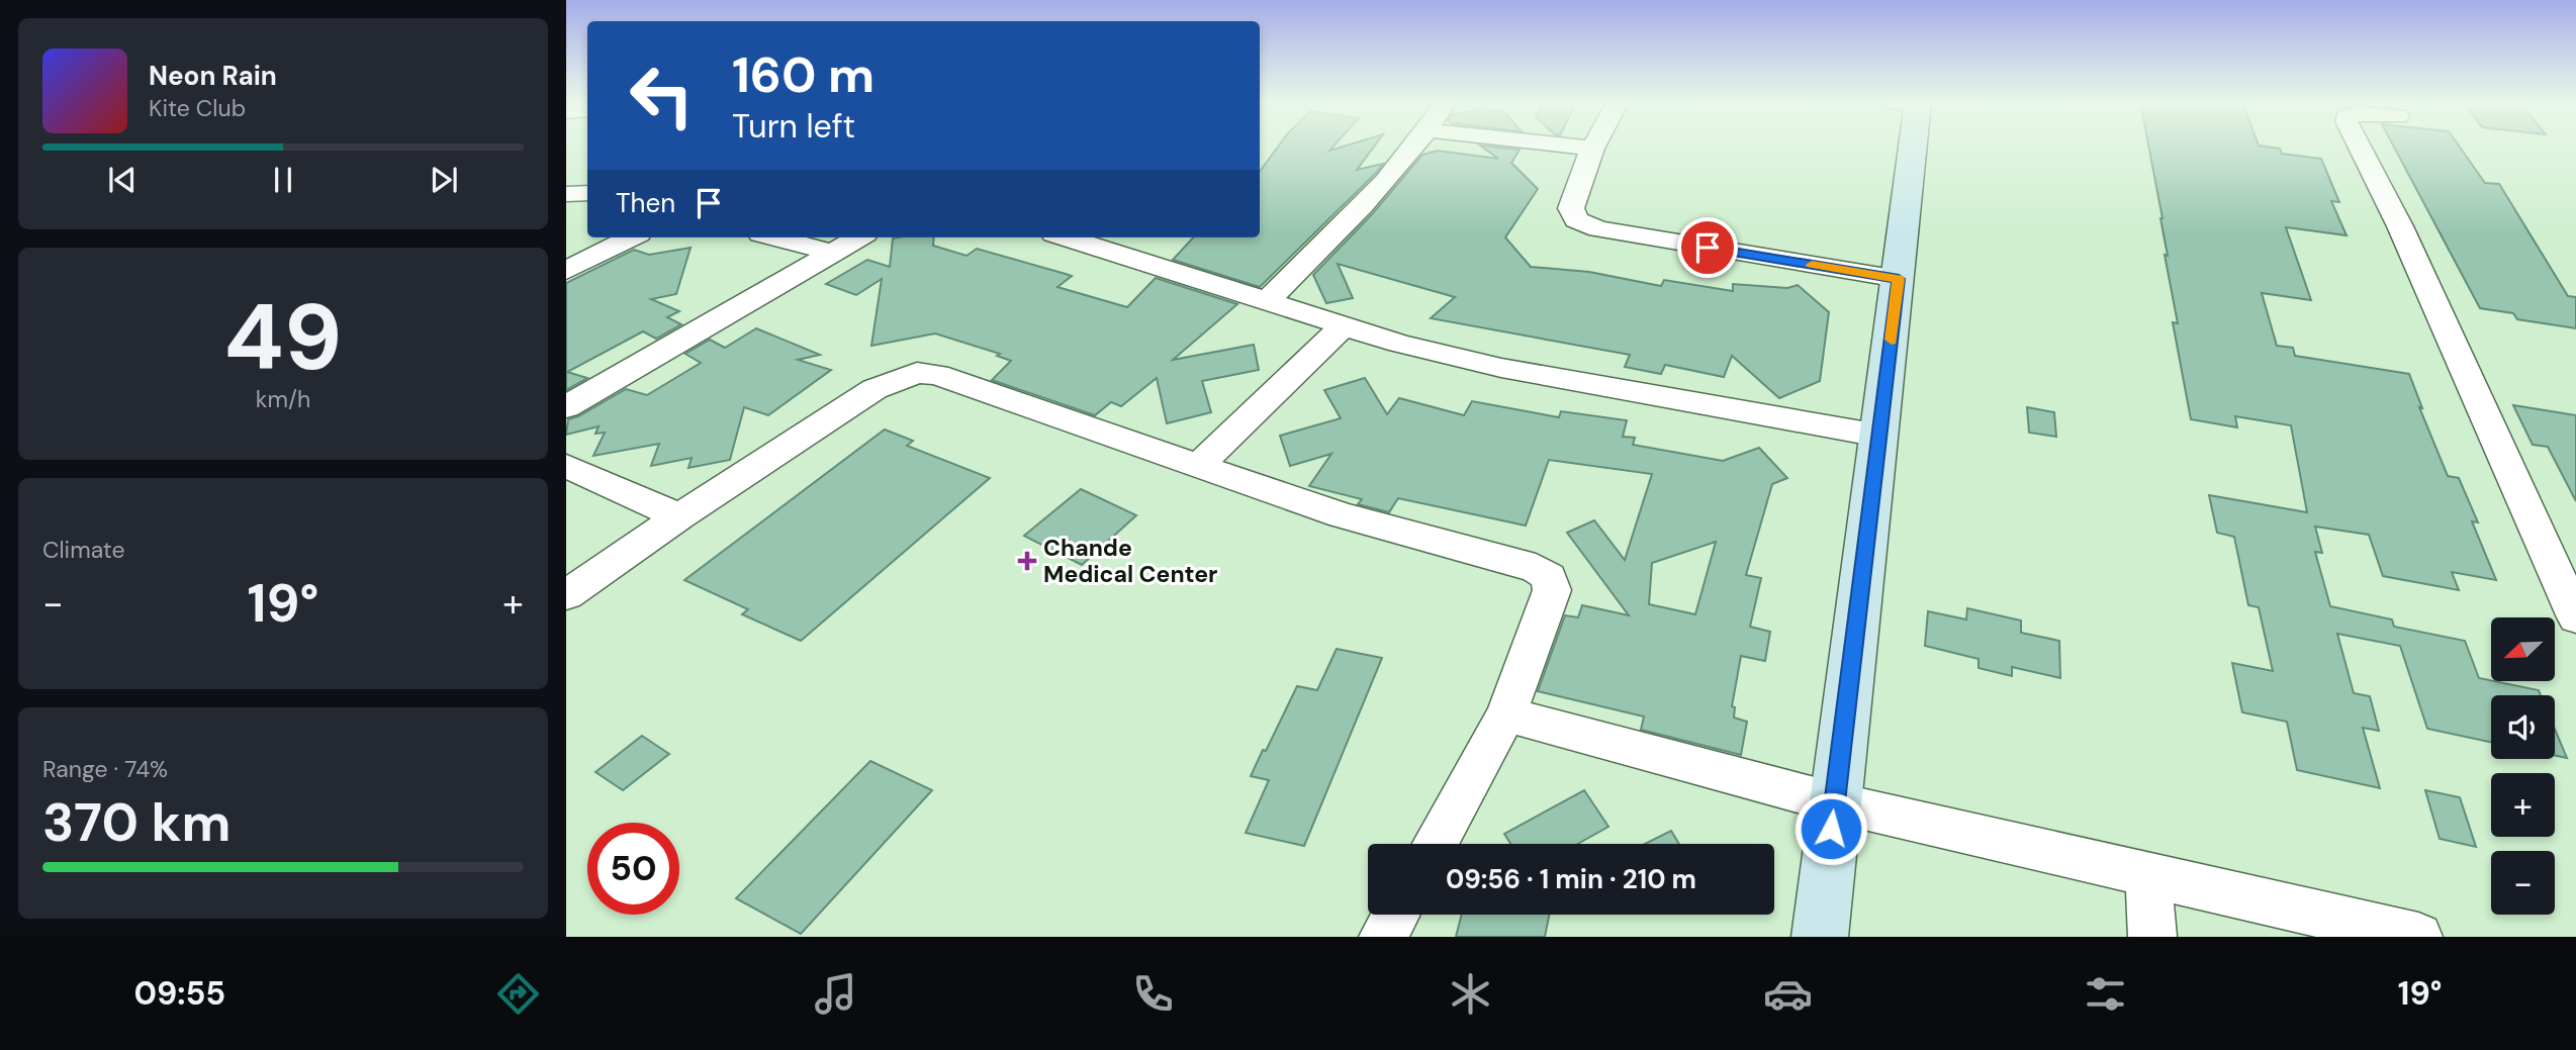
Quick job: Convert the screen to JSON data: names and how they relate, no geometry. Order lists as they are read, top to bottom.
{
  "places": {
    "health": ["Chande Medical Center"]
  },
  "north": "bottom left",
  "page": {
    "turn": ["160 m", "Turn left"],
    "song": ["Neon Rain", "Kite Club"],
    "then": "Then",
    "tile": [
      ["49", "km/h"],
      "Climate",
      ["Range · 74%", "370 km"]
    ],
    "heat": ["−", "19°", "+"],
    "map_buttons": ["+", "−"],
    "limit": "50",
    "trip": "09:56 · 1 min · 210 m",
    "tabs": ["09:55", "19°"]
  }
}
